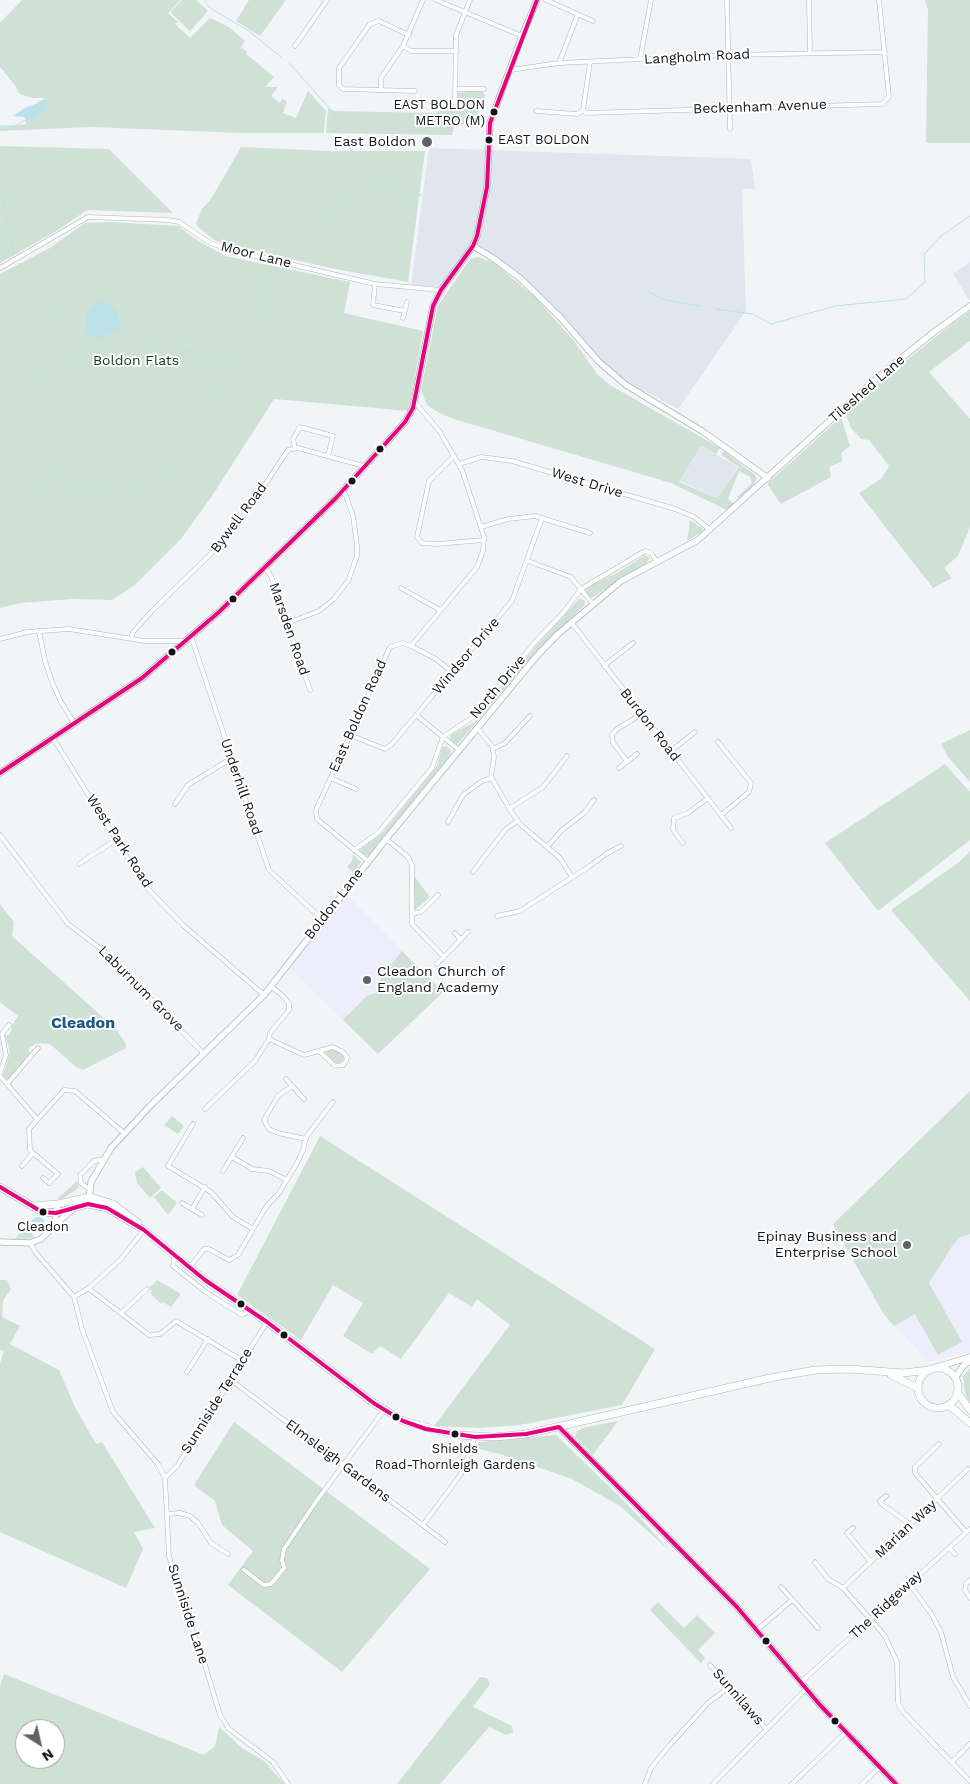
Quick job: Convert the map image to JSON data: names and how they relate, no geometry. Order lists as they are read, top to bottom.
{
  "streets": {
    "street": [
      "Langholm Road",
      "Beckenham Avenue",
      "Moor Lane",
      "Tileshed Lane",
      "West Drive",
      "Bywell Road",
      "Marsden Road",
      "Windsor Drive",
      "North Drive",
      "East Boldon Road",
      "Burdon Road",
      "Underhill Road",
      "West Park Road",
      "Boldon Lane",
      "Laburnum Grove",
      "Sunniside Terrace",
      "Elmsleigh Gardens",
      "Marian Way",
      "The Ridgeway",
      "Sunniside Lane",
      "Sunnilaws"
    ]
  },
  "crossings": [
    ["Langholm Road", "Beckenham Avenue"],
    ["Tileshed Lane", "West Drive"],
    ["Tileshed Lane", "North Drive"],
    ["Tileshed Lane", "Boldon Lane"],
    ["Windsor Drive", "East Boldon Road"],
    ["North Drive", "Boldon Lane"],
    ["East Boldon Road", "Boldon Lane"],
    ["Burdon Road", "Boldon Lane"],
    ["Underhill Road", "Boldon Lane"],
    ["West Park Road", "Boldon Lane"],
    ["Boldon Lane", "Laburnum Grove"],
    ["Sunniside Terrace", "Elmsleigh Gardens"],
    ["Sunniside Terrace", "Sunniside Lane"]
  ],
  "districts": ["Cleadon"],
  "parks": ["Boldon Flats"],
  "places": [
    "EAST BOLDON METRO (M)",
    "EAST BOLDON",
    "East Boldon",
    "Cleadon Church of England Academy",
    "Cleadon",
    "Epinay Business and Enterprise School",
    "Shields Road-Thornleigh Gardens"
  ],
  "north": "bottom right"
}
